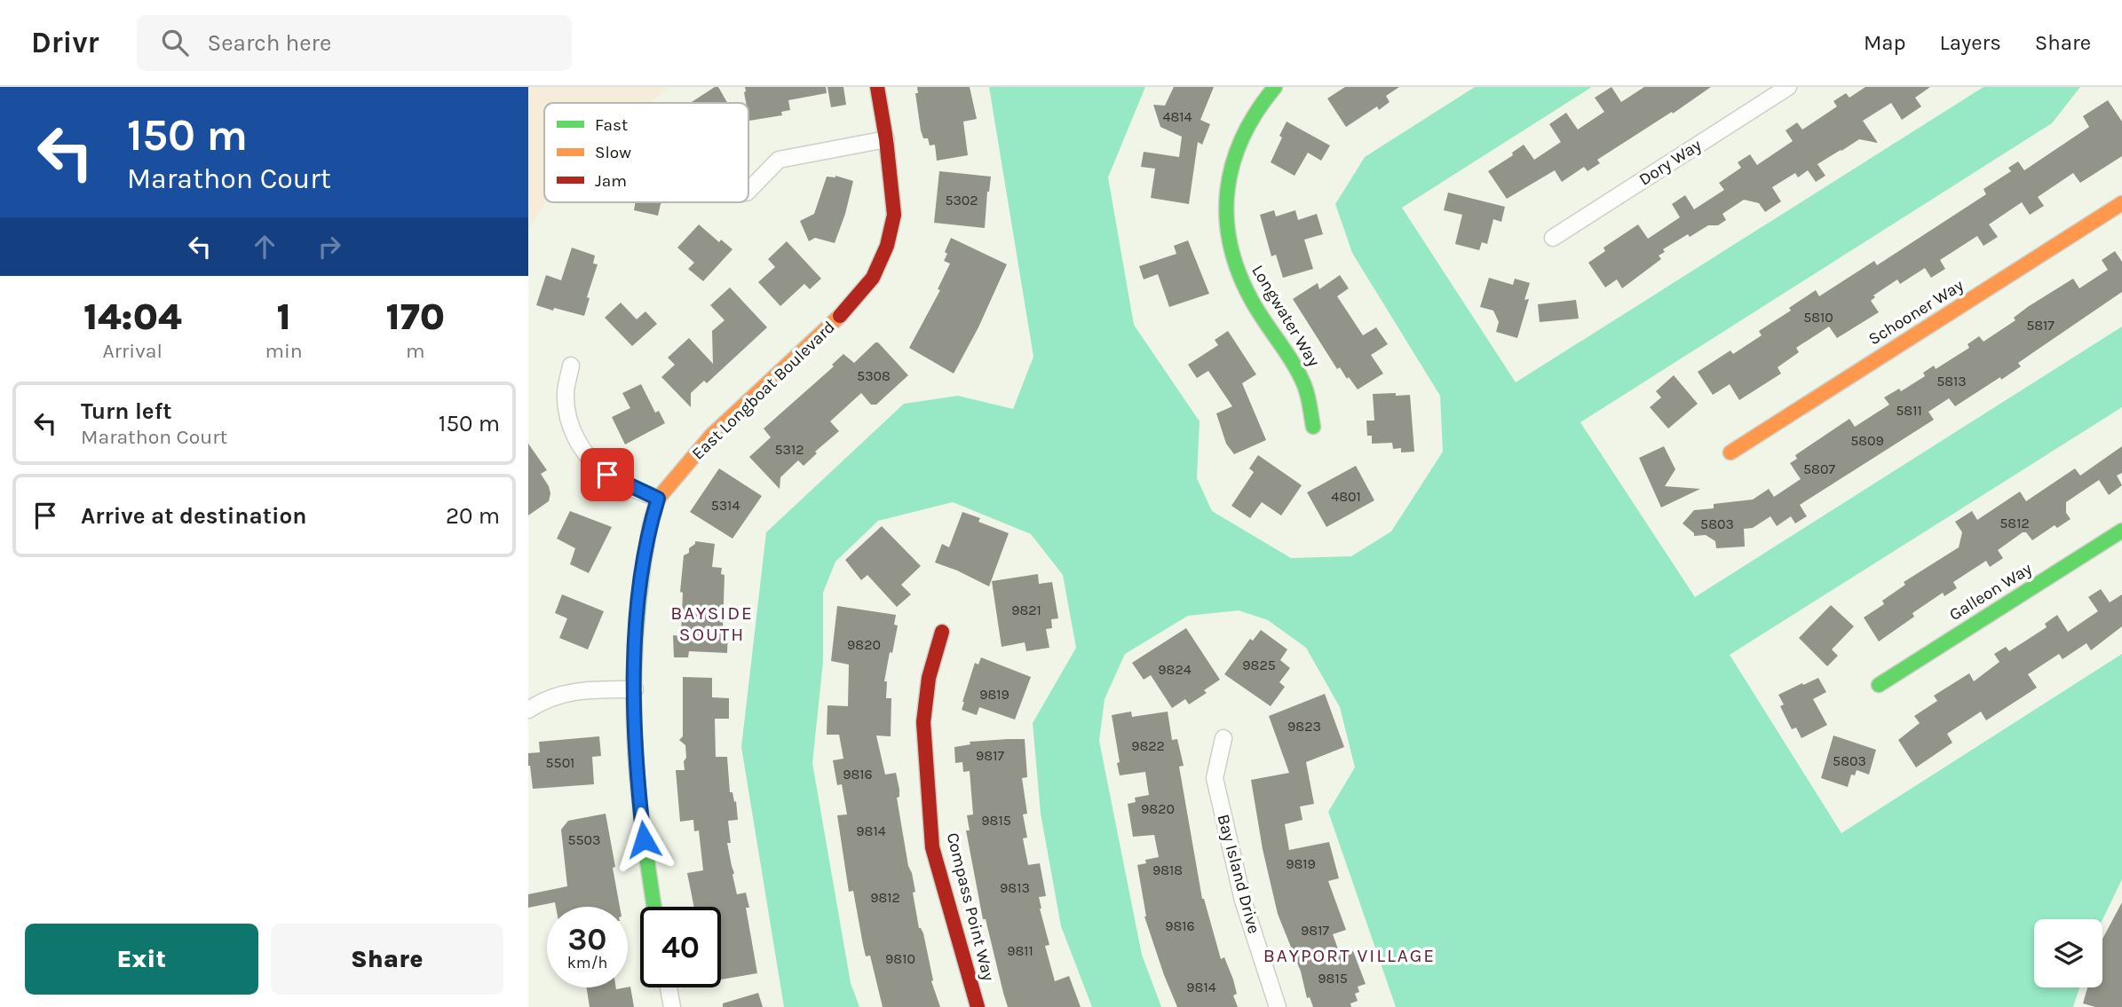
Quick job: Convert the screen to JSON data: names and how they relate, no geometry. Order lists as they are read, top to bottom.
{
  "streets": {
    "street": [
      "Dory Way",
      "Schooner Way",
      "Longwater Way",
      "East Longboat Boulevard",
      "Galleon Way",
      "Bay Island Drive",
      "Compass Point Way"
    ]
  },
  "districts": ["BAYSIDE SOUTH", "BAYPORT VILLAGE"],
  "house_numbers": [
    "4814",
    "5302",
    "5810",
    "5817",
    "5308",
    "5813",
    "5811",
    "5809",
    "5312",
    "5807",
    "4801",
    "5314",
    "5812",
    "5803",
    "9821",
    "9820",
    "9825",
    "9824",
    "9819",
    "9823",
    "9822",
    "9817",
    "5803",
    "5501",
    "9816",
    "9820",
    "9815",
    "9814",
    "5503",
    "9819",
    "9818",
    "9813",
    "9812",
    "9816",
    "9817",
    "9811",
    "9810",
    "9815",
    "9814"
  ],
  "legend": ["Fast", "Slow", "Jam"],
  "page": {
    "header": "Drivr",
    "search": "Search here",
    "nav": ["Map", "Layers", "Share"],
    "turn": ["150 m", "Marathon Court"],
    "eta": [
      "14:04",
      "Arrival",
      "1",
      "min",
      "170",
      "m"
    ],
    "list": [
      {
        "name": "Turn left",
        "note": "Marathon Court",
        "value": "150 m"
      },
      {
        "name": "Arrive at destination",
        "value": "20 m"
      }
    ],
    "speed": "30 km/h",
    "limit": "40",
    "buttons": ["Exit", "Share"]
  }
}
